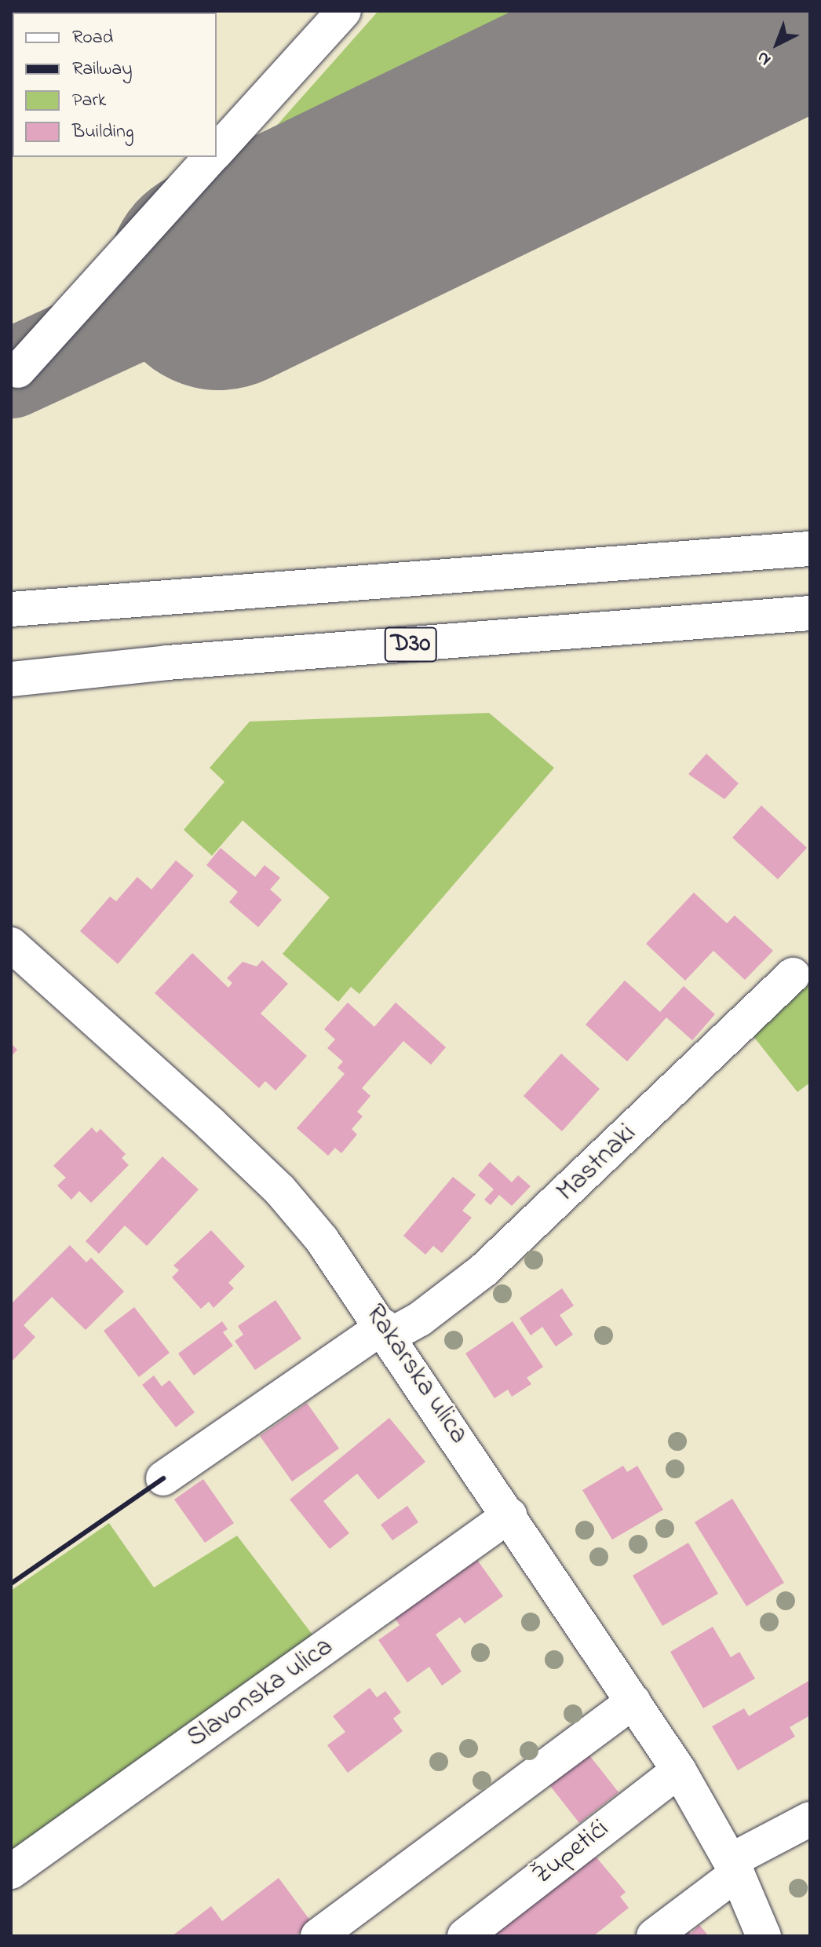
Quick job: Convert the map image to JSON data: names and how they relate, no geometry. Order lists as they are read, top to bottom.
{
  "streets": {
    "main road": [
      "D30",
      "Mastnaki",
      "Rakarska ulica",
      "Slavonska ulica",
      "Župetići"
    ]
  },
  "crossings": [
    ["Mastnaki", "Rakarska ulica"],
    ["Rakarska ulica", "Slavonska ulica"],
    ["Rakarska ulica", "Župetići"]
  ],
  "legend": [
    "Road",
    "Railway",
    "Park",
    "Building"
  ],
  "north": "bottom left"
}
